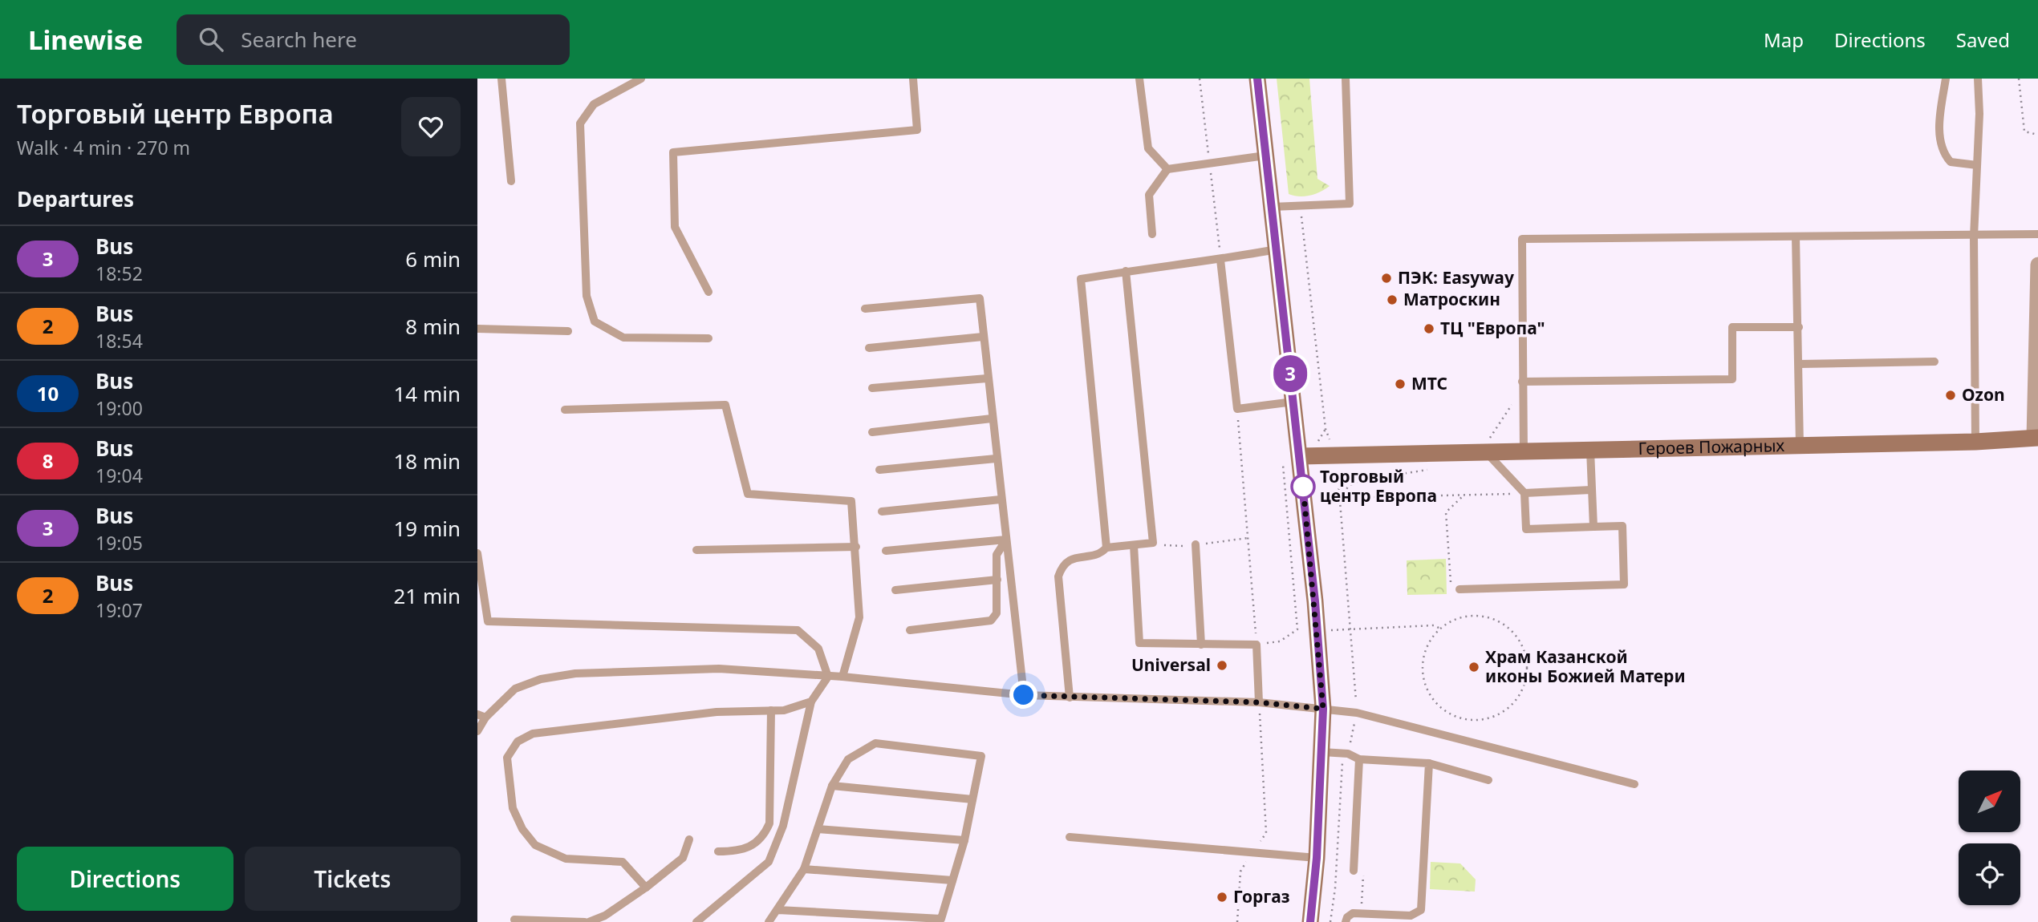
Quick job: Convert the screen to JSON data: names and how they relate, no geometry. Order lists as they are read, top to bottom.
{
  "streets": {
    "main road": ["Героев Пожарных"]
  },
  "places": [
    "ПЭК: Easyway",
    "Матроскин",
    "ТЦ \"Европа\"",
    "МТС",
    "Ozon",
    "Торговый центр Европа",
    "Universal",
    "Храм Казанской иконы Божией Матери",
    "Горгаз"
  ],
  "lines": ["bus line 3"],
  "north": "top right",
  "page": {
    "header": "Linewise",
    "search": "Search here",
    "nav": ["Map", "Directions", "Saved"],
    "heading": [
      ["Торговый центр Европа", "Walk · 4 min · 270 m"],
      "Departures"
    ],
    "on_map": "3",
    "list": [
      {
        "mark": "3",
        "name": "Bus",
        "note": "18:52",
        "value": "6 min"
      },
      {
        "mark": "2",
        "name": "Bus",
        "note": "18:54",
        "value": "8 min"
      },
      {
        "mark": "10",
        "name": "Bus",
        "note": "19:00",
        "value": "14 min"
      },
      {
        "mark": "8",
        "name": "Bus",
        "note": "19:04",
        "value": "18 min"
      },
      {
        "mark": "3",
        "name": "Bus",
        "note": "19:05",
        "value": "19 min"
      },
      {
        "mark": "2",
        "name": "Bus",
        "note": "19:07",
        "value": "21 min"
      }
    ],
    "buttons": ["Directions", "Tickets"]
  }
}
